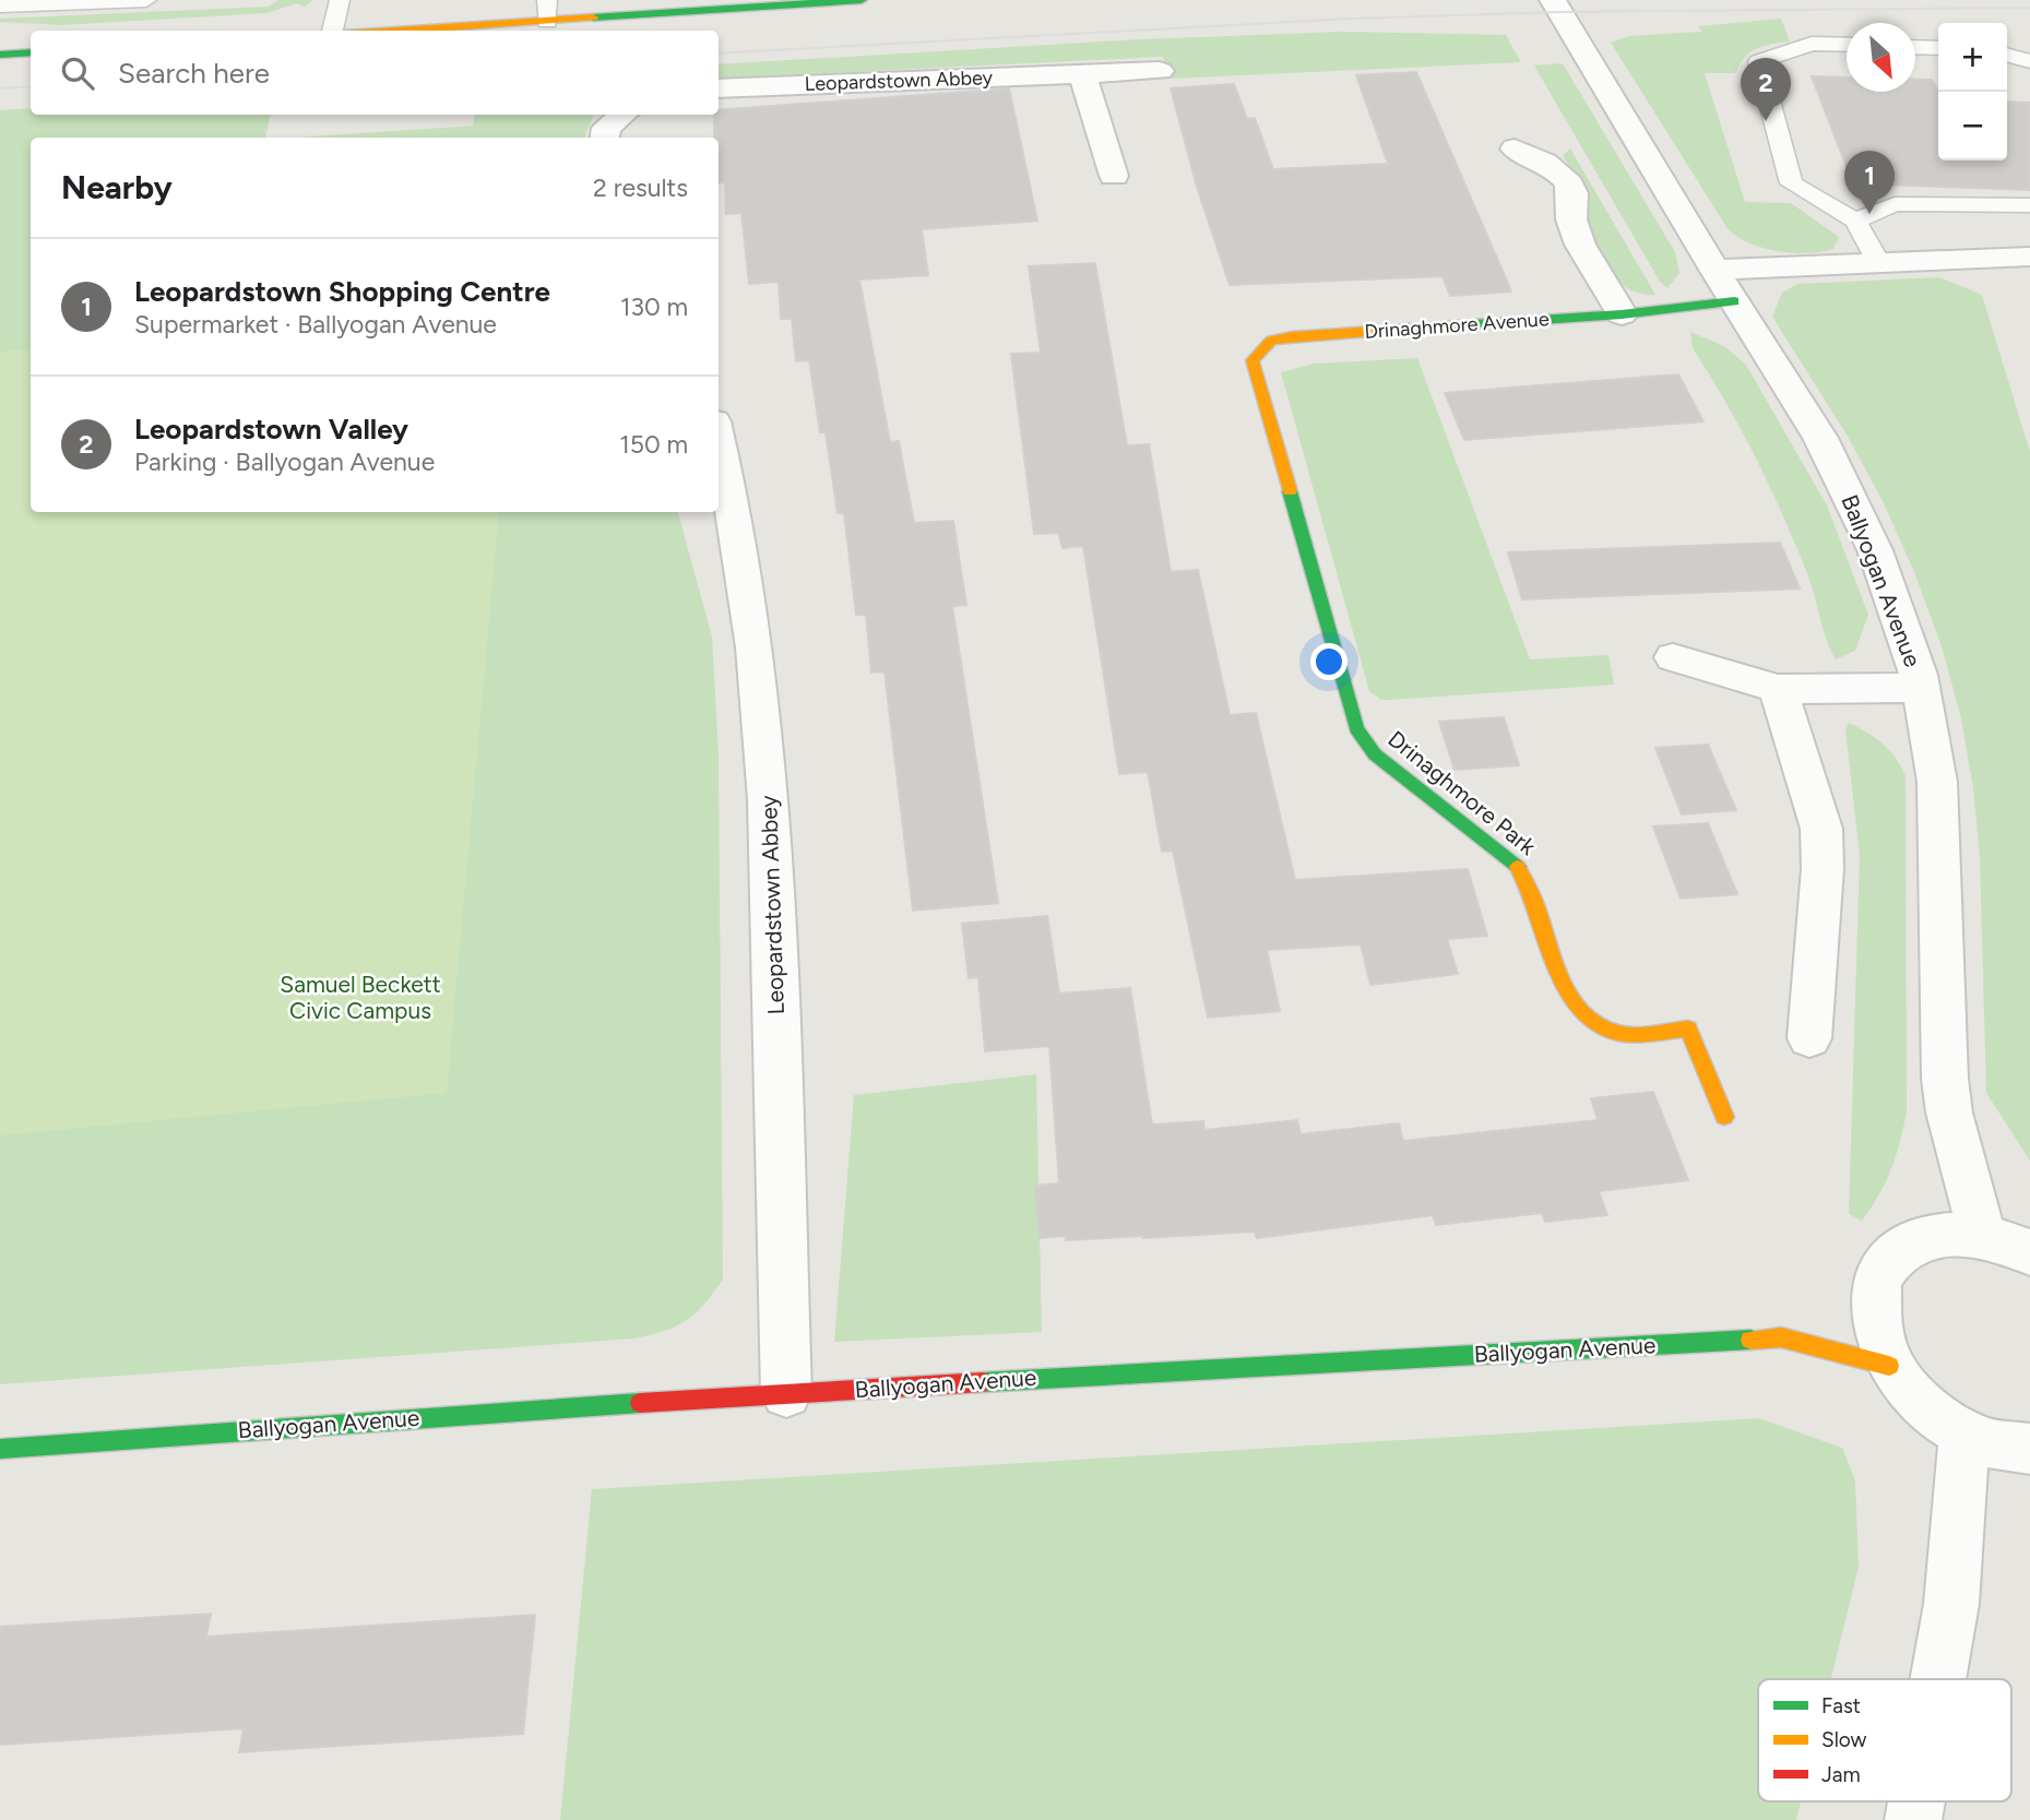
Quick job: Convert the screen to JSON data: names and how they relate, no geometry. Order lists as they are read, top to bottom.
{
  "streets": {
    "street": [
      "Leopardstown Abbey",
      "Drinaghmore Avenue",
      "Ballyogan Avenue",
      "Drinaghmore Park"
    ]
  },
  "crossings": [
    ["Leopardstown Abbey", "Ballyogan Avenue"],
    ["Drinaghmore Avenue", "Ballyogan Avenue"],
    ["Drinaghmore Avenue", "Drinaghmore Park"]
  ],
  "parks": ["Samuel Beckett Civic Campus"],
  "legend": ["Fast", "Slow", "Jam"],
  "north": "bottom right",
  "page": {
    "map_buttons": ["+", "−"],
    "search": "Search here",
    "pins": ["2", "1"],
    "heading": ["Nearby", "2 results"],
    "list": [
      {
        "mark": "1",
        "name": "Leopardstown Shopping Centre",
        "note": "Supermarket · Ballyogan Avenue",
        "value": "130 m"
      },
      {
        "mark": "2",
        "name": "Leopardstown Valley",
        "note": "Parking · Ballyogan Avenue",
        "value": "150 m"
      }
    ]
  }
}
